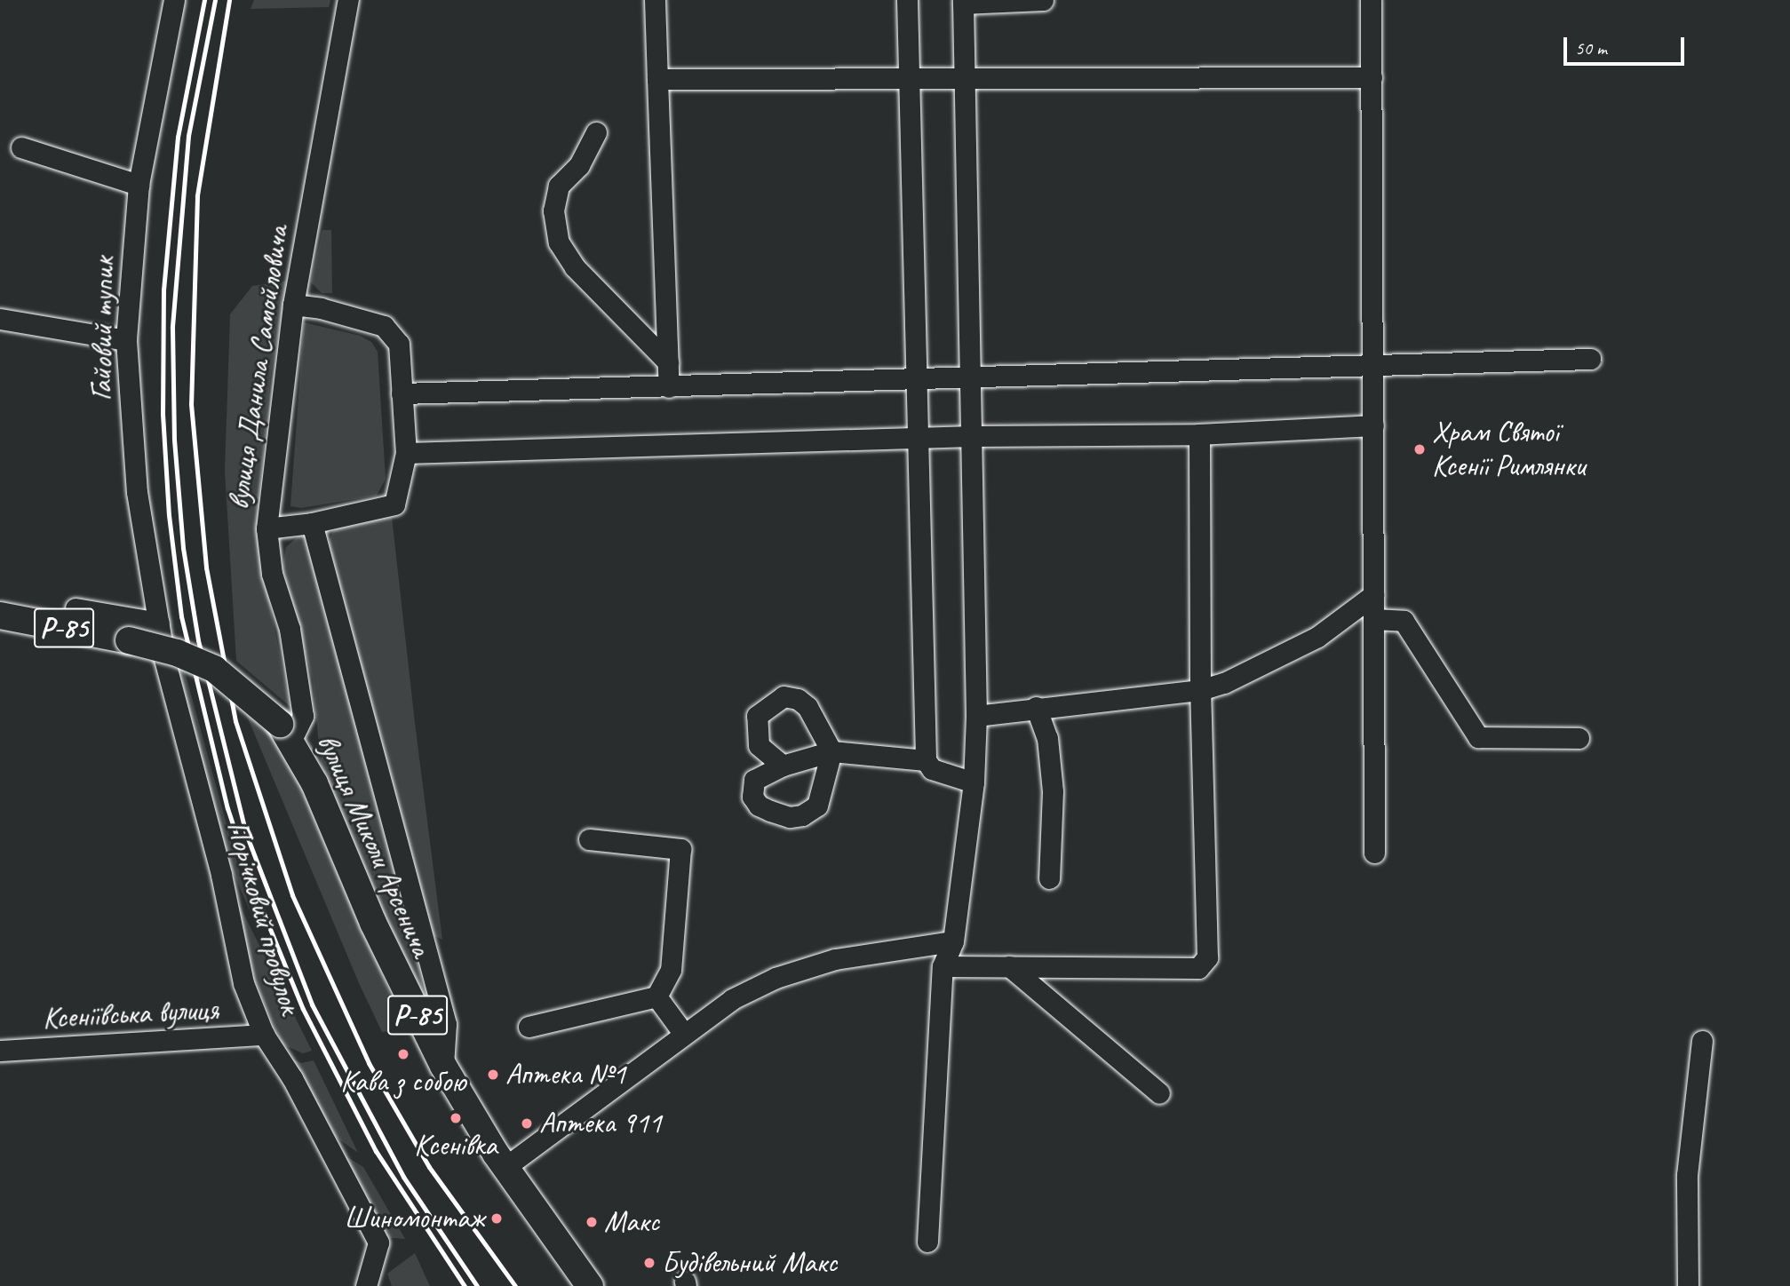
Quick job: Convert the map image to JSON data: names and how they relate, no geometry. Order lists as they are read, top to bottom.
{
  "streets": {
    "main road": ["Р-85", "вулиця Миколи Арсенича"],
    "street": [
      "Гайовий тупик",
      "вулиця Данила Самойловича",
      "Порічковий провулок",
      "Ксеніївська вулиця"
    ]
  },
  "crossings": [
    ["Гайовий тупик", "Порічковий провулок"],
    ["вулиця Данила Самойловича", "вулиця Миколи Арсенича"],
    ["Порічковий провулок", "Ксеніївська вулиця"]
  ],
  "places": [
    "Храм Святої Ксенії Римлянки",
    "Кава з собою",
    "Аптека №1",
    "Ксенівка",
    "Аптека 911",
    "Шиномонтаж",
    "Макс",
    "Будівельний Макс"
  ],
  "scale_bar": "50 m"
}
